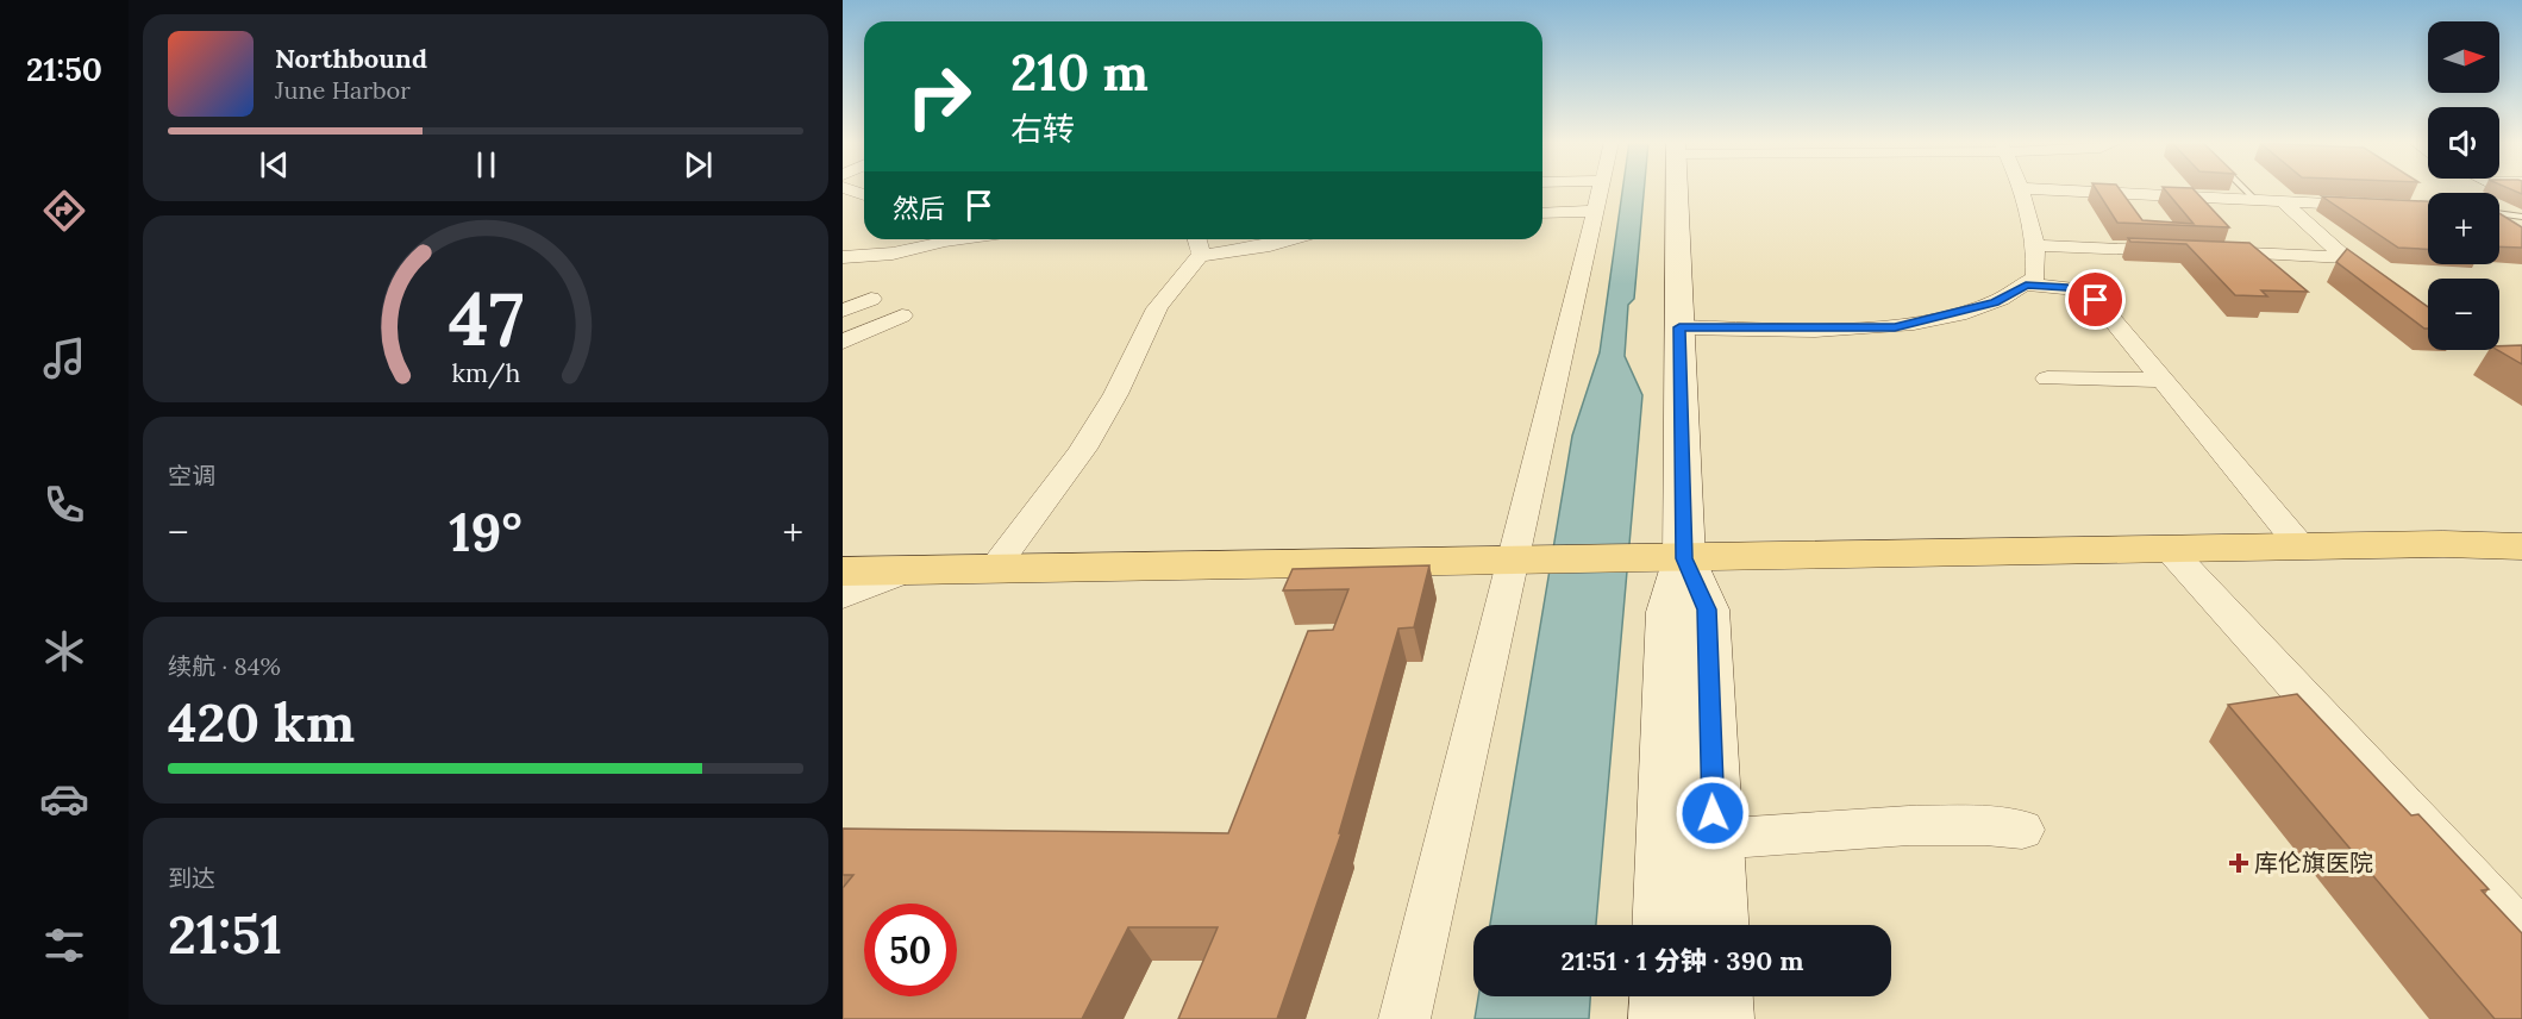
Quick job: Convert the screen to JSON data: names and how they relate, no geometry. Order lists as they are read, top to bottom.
{
  "places": {
    "health": ["库伦旗医院"]
  },
  "north": "right",
  "page": {
    "tabs": "21:50",
    "map_buttons": ["+", "−"],
    "turn": ["210 m", "右转"],
    "song": ["Northbound", "June Harbor"],
    "then": "然后",
    "tile": [
      "空调",
      ["续航 · 84%", "420 km"],
      ["到达", "21:51"]
    ],
    "heat": ["−", "19°", "+"],
    "limit": "50",
    "trip": "21:51 · 1 分钟 · 390 m",
    "gauge": ["47", "km/h"]
  }
}
